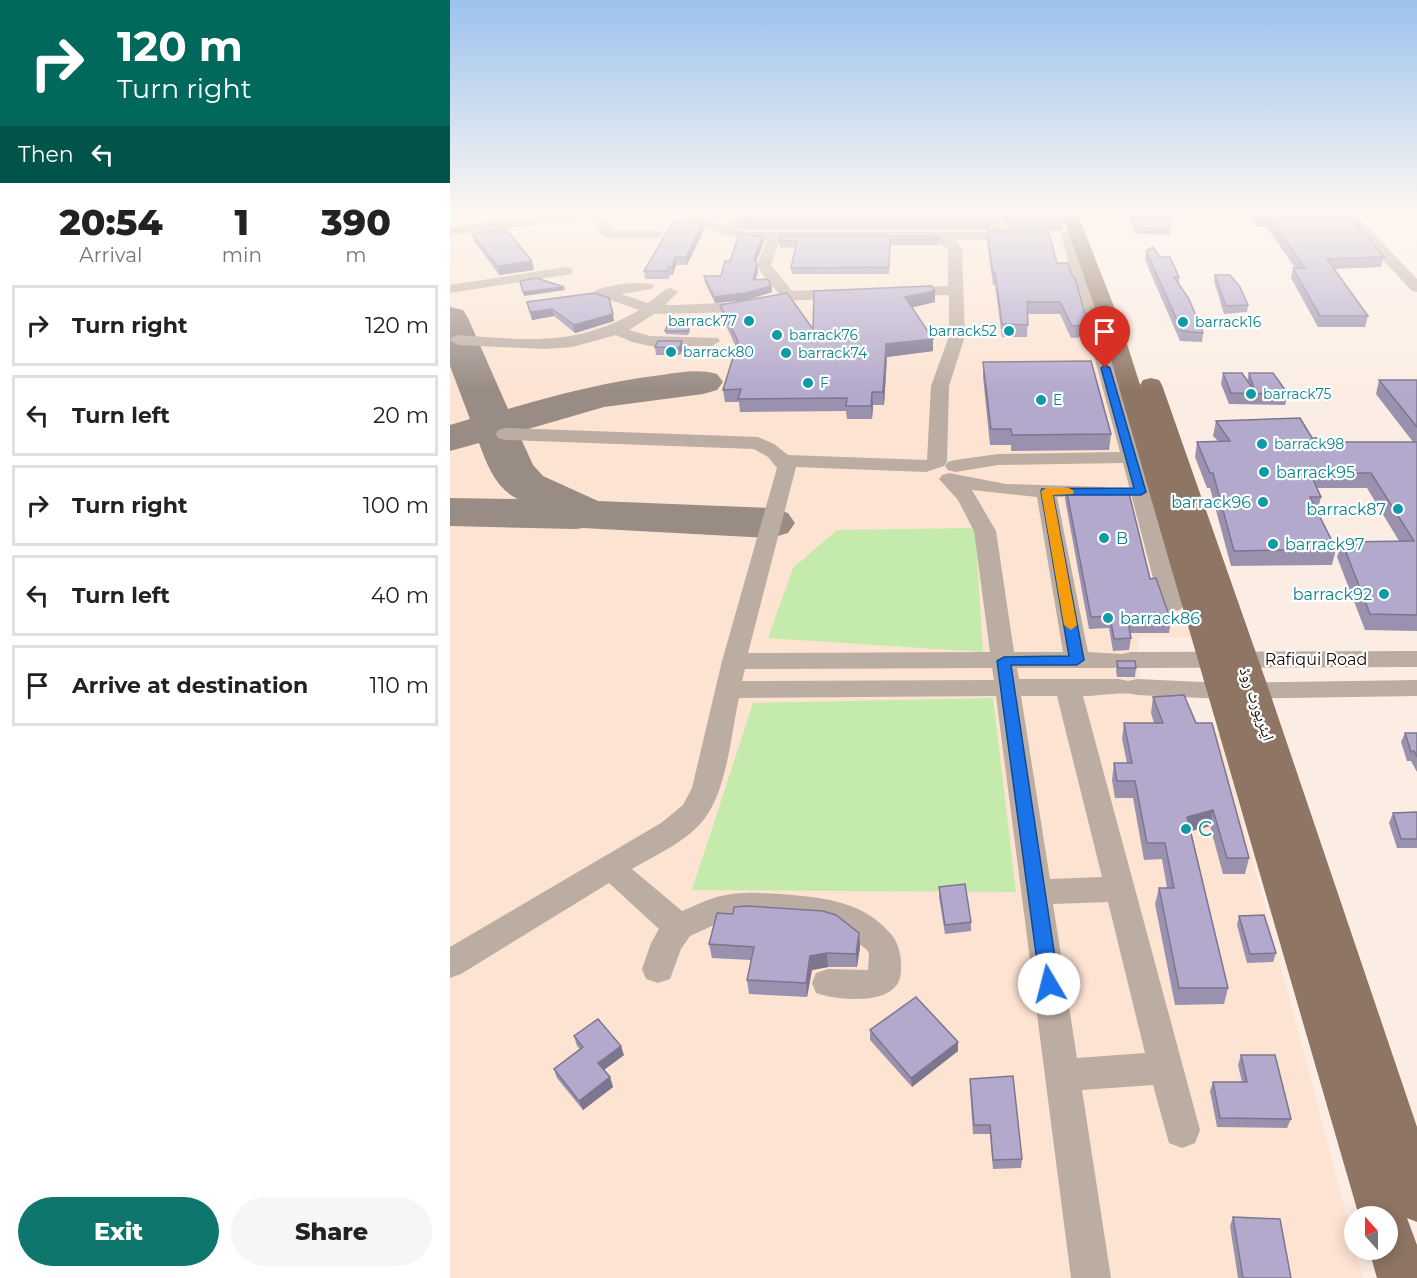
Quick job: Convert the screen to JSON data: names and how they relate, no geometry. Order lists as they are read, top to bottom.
{
  "streets": {
    "main road": ["ایئرپورٹ روڈ"],
    "street": ["Rafiqui Road"]
  },
  "crossings": [
    ["Rafiqui Road", "ایئرپورٹ روڈ"]
  ],
  "places": [
    "barrack77",
    "barrack16",
    "barrack52",
    "barrack76",
    "barrack80",
    "barrack74",
    "F",
    "barrack75",
    "E",
    "barrack98",
    "barrack95",
    "barrack96",
    "barrack87",
    "B",
    "barrack97",
    "barrack92",
    "barrack86",
    "C"
  ],
  "north": "top",
  "page": {
    "turn": ["120 m", "Turn right"],
    "then": "Then",
    "eta": [
      "20:54",
      "Arrival",
      "1",
      "min",
      "390",
      "m"
    ],
    "list": [
      {
        "name": "Turn right",
        "value": "120 m"
      },
      {
        "name": "Turn left",
        "value": "20 m"
      },
      {
        "name": "Turn right",
        "value": "100 m"
      },
      {
        "name": "Turn left",
        "value": "40 m"
      },
      {
        "name": "Arrive at destination",
        "value": "110 m"
      }
    ],
    "buttons": ["Exit", "Share"]
  }
}
